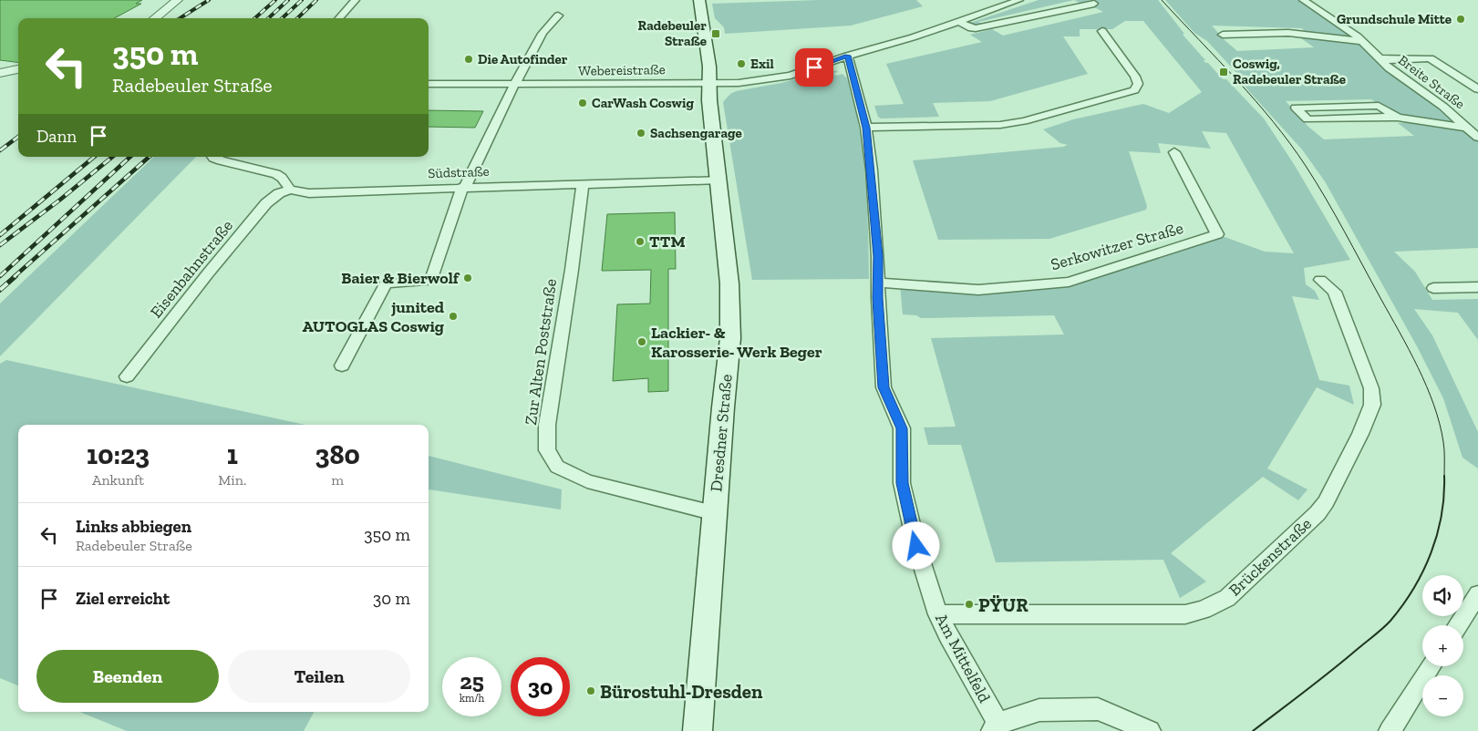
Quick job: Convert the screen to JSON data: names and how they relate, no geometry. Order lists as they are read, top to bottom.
{
  "streets": {
    "main road": ["Dresdner Straße"],
    "street": [
      "Webereistraße",
      "Breite Straße",
      "Südstraße",
      "Serkowitzer Straße",
      "Eisenbahnstraße",
      "Zur Alten Poststraße",
      "Brückenstraße",
      "Am Mittelfeld"
    ]
  },
  "crossings": [
    ["Webereistraße", "Dresdner Straße"],
    ["Südstraße", "Eisenbahnstraße"],
    ["Südstraße", "Zur Alten Poststraße"],
    ["Südstraße", "Dresdner Straße"],
    ["Serkowitzer Straße", "Am Mittelfeld"],
    ["Zur Alten Poststraße", "Dresdner Straße"],
    ["Brückenstraße", "Am Mittelfeld"]
  ],
  "places": {
    "other": [
      "Grundschule Mitte",
      "Die Autofinder",
      "Exil",
      "CarWash Coswig",
      "Sachsengarage",
      "TTM",
      "Baier & Bierwolf",
      "junited AUTOGLAS Coswig",
      "Lackier- & Karosserie- Werk Beger",
      "PŸUR",
      "Bürostuhl-Dresden"
    ],
    "transit": ["Radebeuler Straße", "Coswig, Radebeuler Straße"]
  },
  "page": {
    "turn": ["350 m", "Radebeuler Straße"],
    "then": "Dann",
    "eta": [
      "10:23",
      "Ankunft",
      "1",
      "Min.",
      "380",
      "m"
    ],
    "list": [
      {
        "name": "Links abbiegen",
        "note": "Radebeuler Straße",
        "value": "350 m"
      },
      {
        "name": "Ziel erreicht",
        "value": "30 m"
      }
    ],
    "map_buttons": ["+", "−"],
    "buttons": ["Beenden", "Teilen"],
    "speed": "25 km/h",
    "limit": "30"
  }
}
